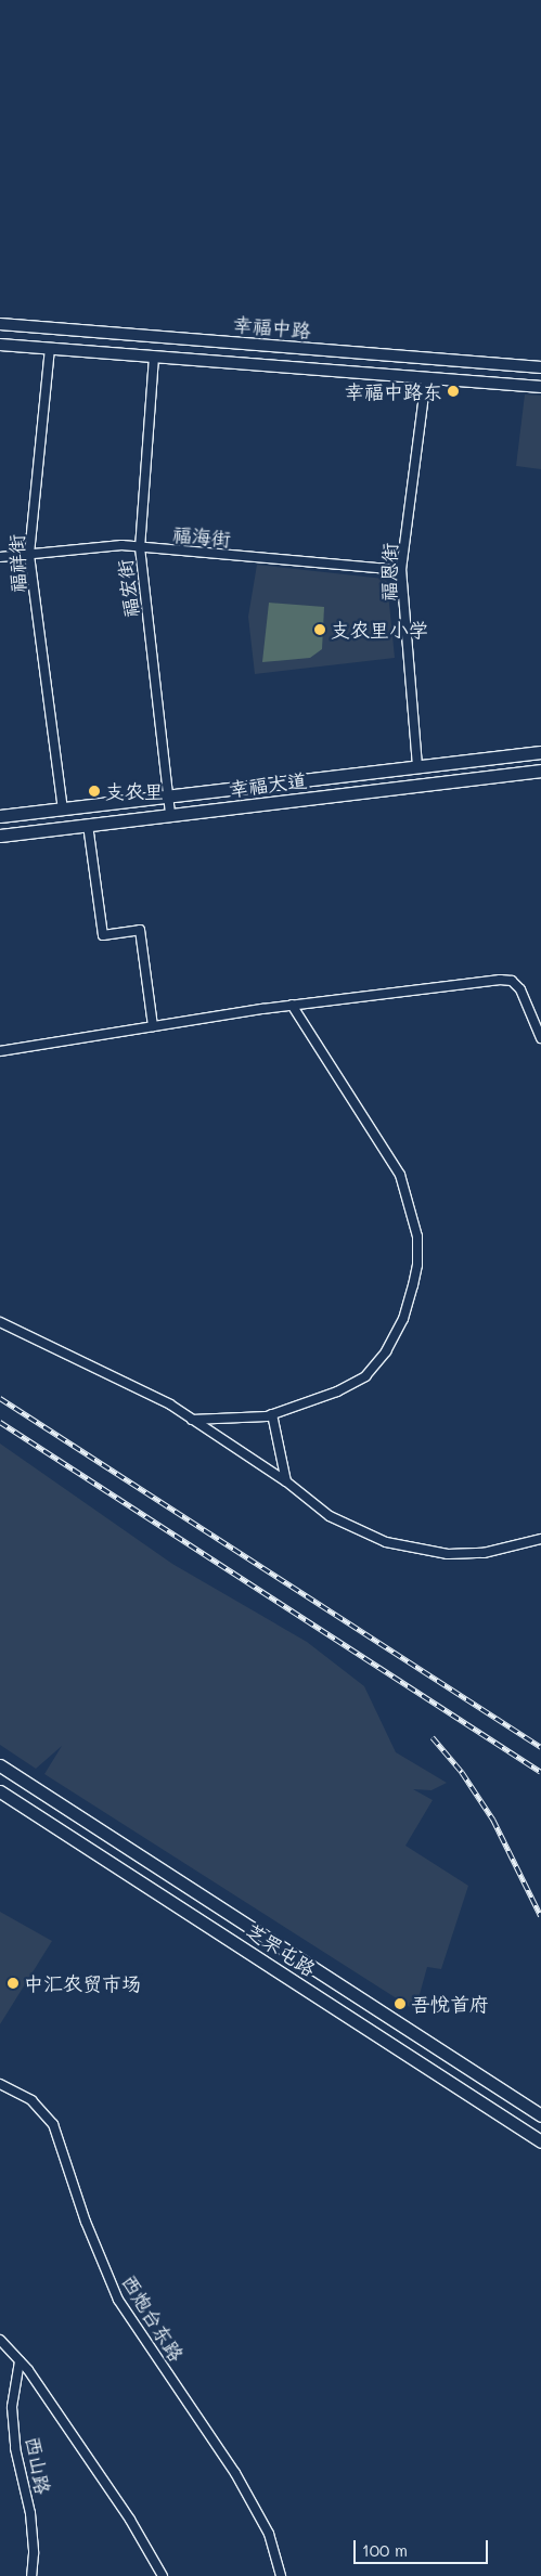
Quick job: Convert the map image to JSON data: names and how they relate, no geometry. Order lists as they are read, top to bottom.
{
  "streets": {
    "main road": ["幸福大道", "芝罘屯路"],
    "street": [
      "幸福中路",
      "福海街",
      "福祥街",
      "福恩街",
      "福宏街",
      "西炮台东路",
      "西山路"
    ]
  },
  "crossings": [
    ["幸福中路", "福祥街"],
    ["幸福中路", "福恩街"],
    ["幸福中路", "福宏街"],
    ["福海街", "福祥街"],
    ["福海街", "福恩街"],
    ["福海街", "福宏街"],
    ["福祥街", "幸福大道"],
    ["福恩街", "幸福大道"],
    ["福宏街", "幸福大道"]
  ],
  "places": [
    "幸福中路东",
    "支农里小学",
    "支农里",
    "中汇农贸市场",
    "吾悦首府"
  ],
  "scale_bar": "100 m"
}
